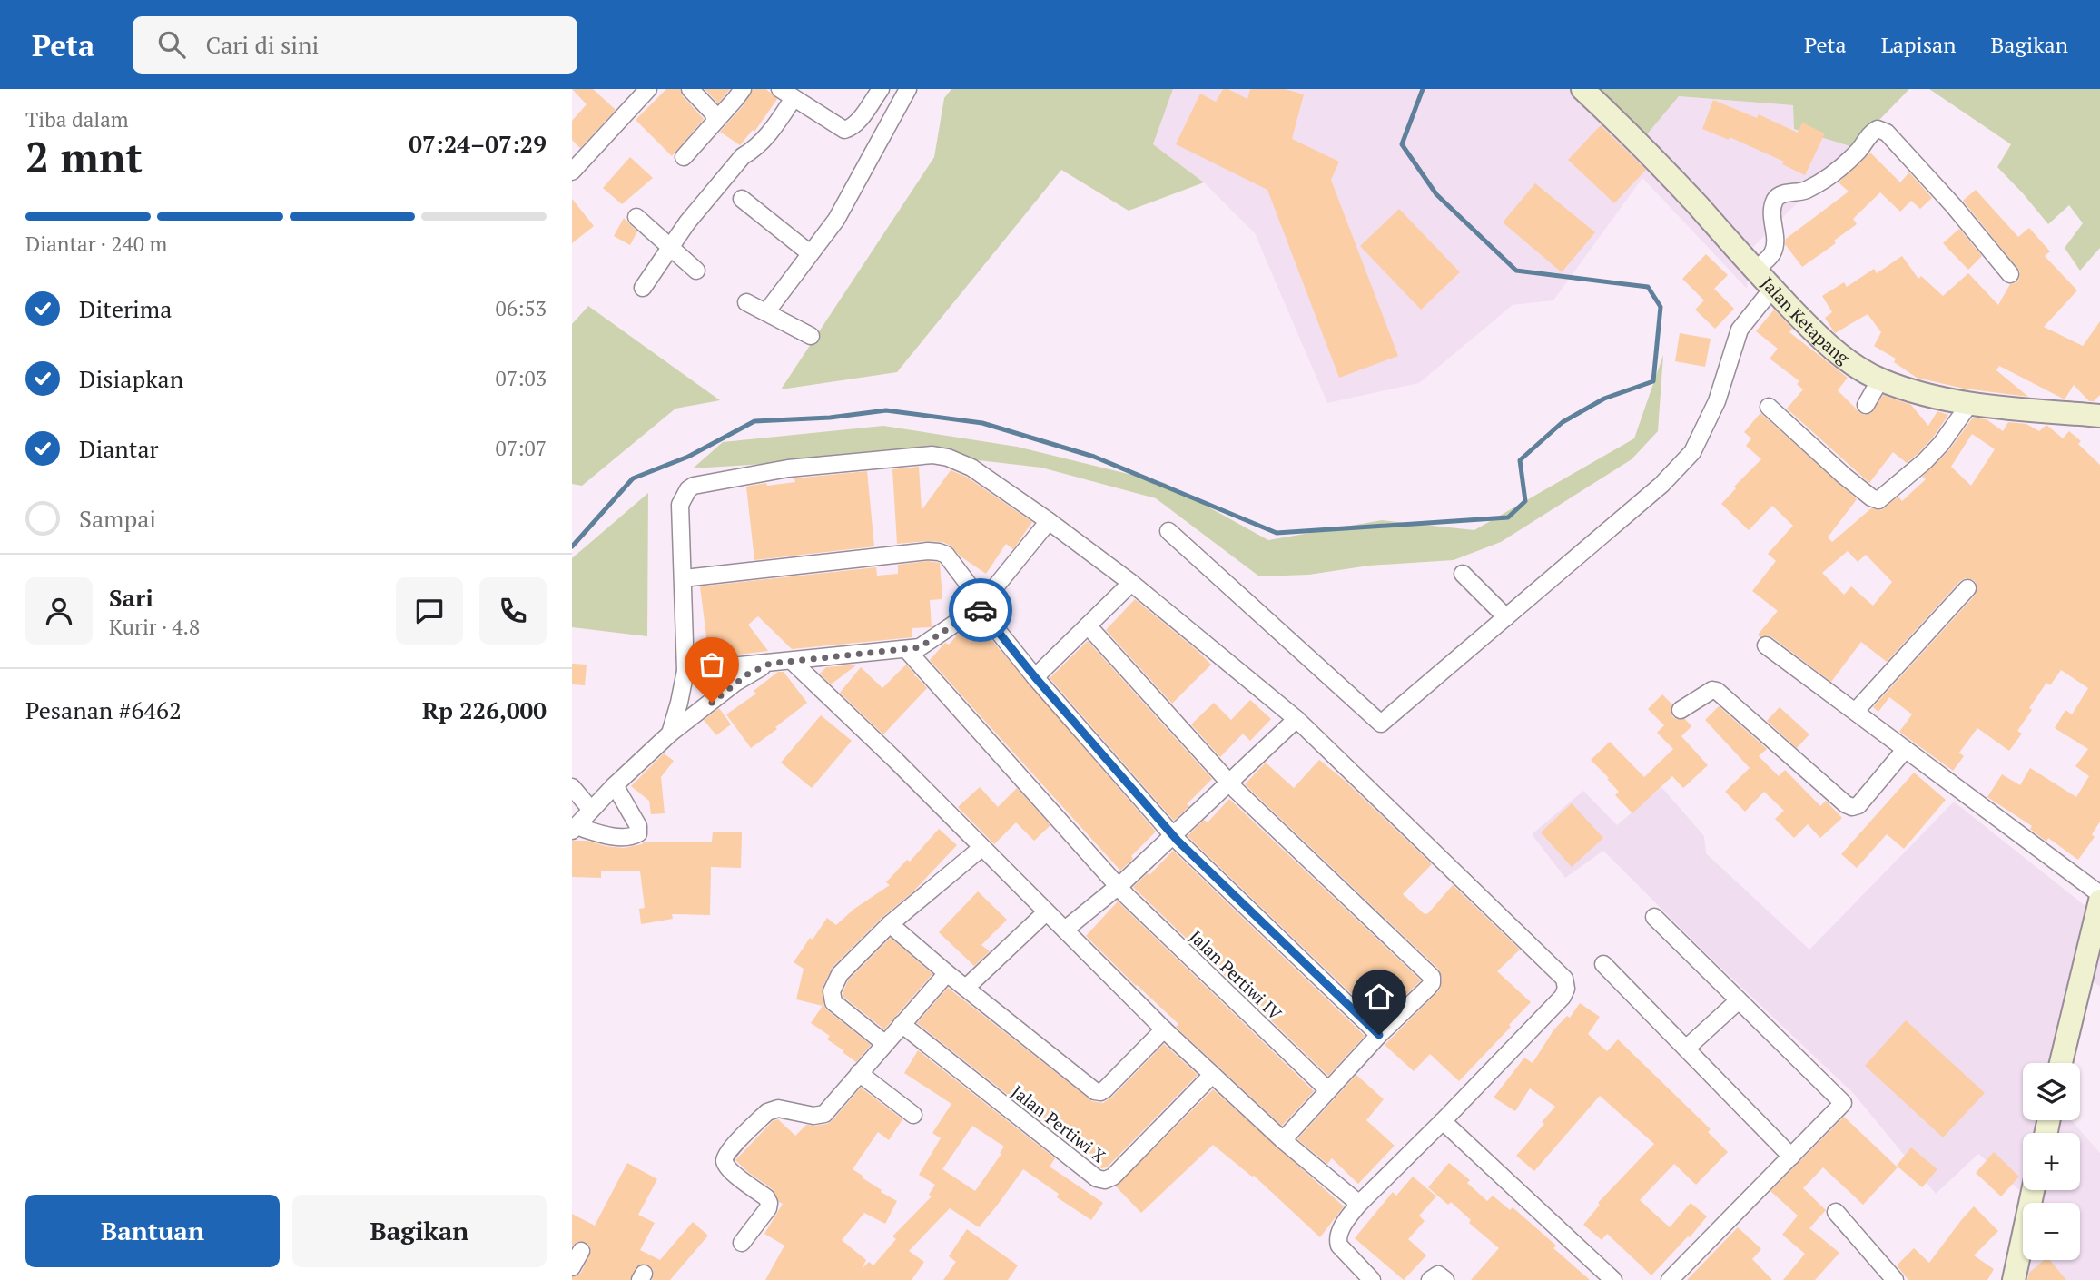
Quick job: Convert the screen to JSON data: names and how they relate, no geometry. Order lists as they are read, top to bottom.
{
  "streets": {
    "street": ["Jalan Ketapang", "Jalan Pertiwi IV", "Jalan Pertiwi X"]
  },
  "page": {
    "header": "Peta",
    "search": "Cari di sini",
    "nav": ["Peta", "Lapisan", "Bagikan"],
    "heading": ["2 mnt", "Tiba dalam", "07:24–07:29"],
    "panel": [
      "Sari",
      "Kurir · 4.8",
      "Pesanan #6462",
      "Rp 226,000"
    ],
    "bar": "Diantar · 240 m",
    "list": [
      ["Diterima", "06:53"],
      ["Disiapkan", "07:03"],
      ["Diantar", "07:07"],
      "Sampai"
    ],
    "map_buttons": ["+", "−"],
    "buttons": ["Bantuan", "Bagikan"]
  }
}
